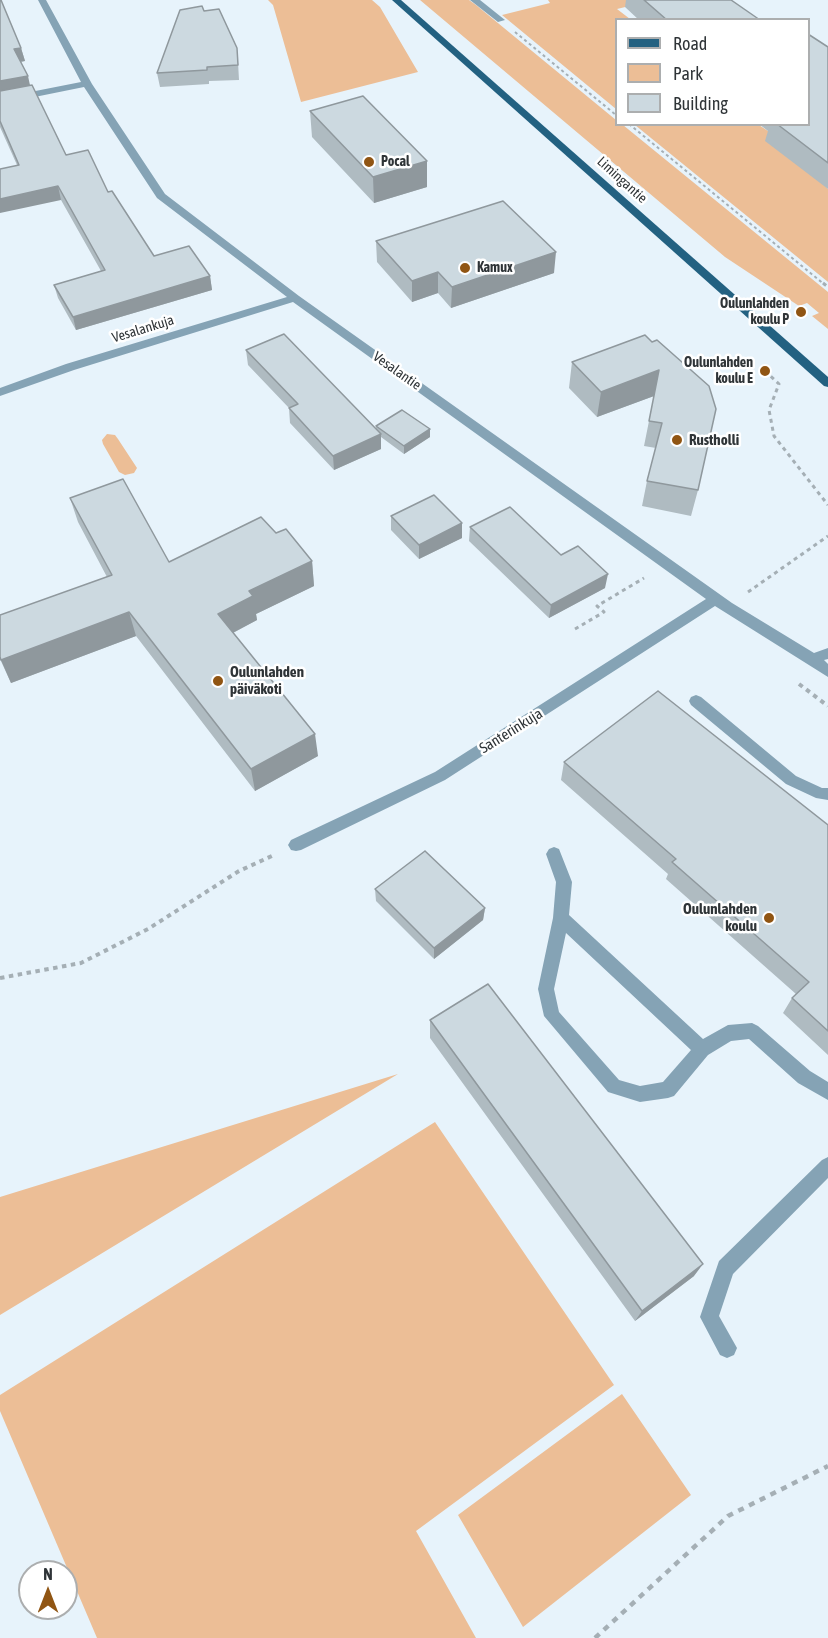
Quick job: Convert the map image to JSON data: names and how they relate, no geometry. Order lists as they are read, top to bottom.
{
  "streets": {
    "main road": ["Limingantie"],
    "street": ["Vesalankuja", "Vesalantie", "Santerinkuja"]
  },
  "crossings": [
    ["Vesalankuja", "Vesalantie"],
    ["Vesalantie", "Santerinkuja"]
  ],
  "places": [
    "Pocal",
    "Kamux",
    "Oulunlahden koulu P",
    "Oulunlahden koulu E",
    "Rustholli",
    "Oulunlahden päiväkoti",
    "Oulunlahden koulu"
  ],
  "legend": ["Road", "Park", "Building"],
  "north": "top"
}
